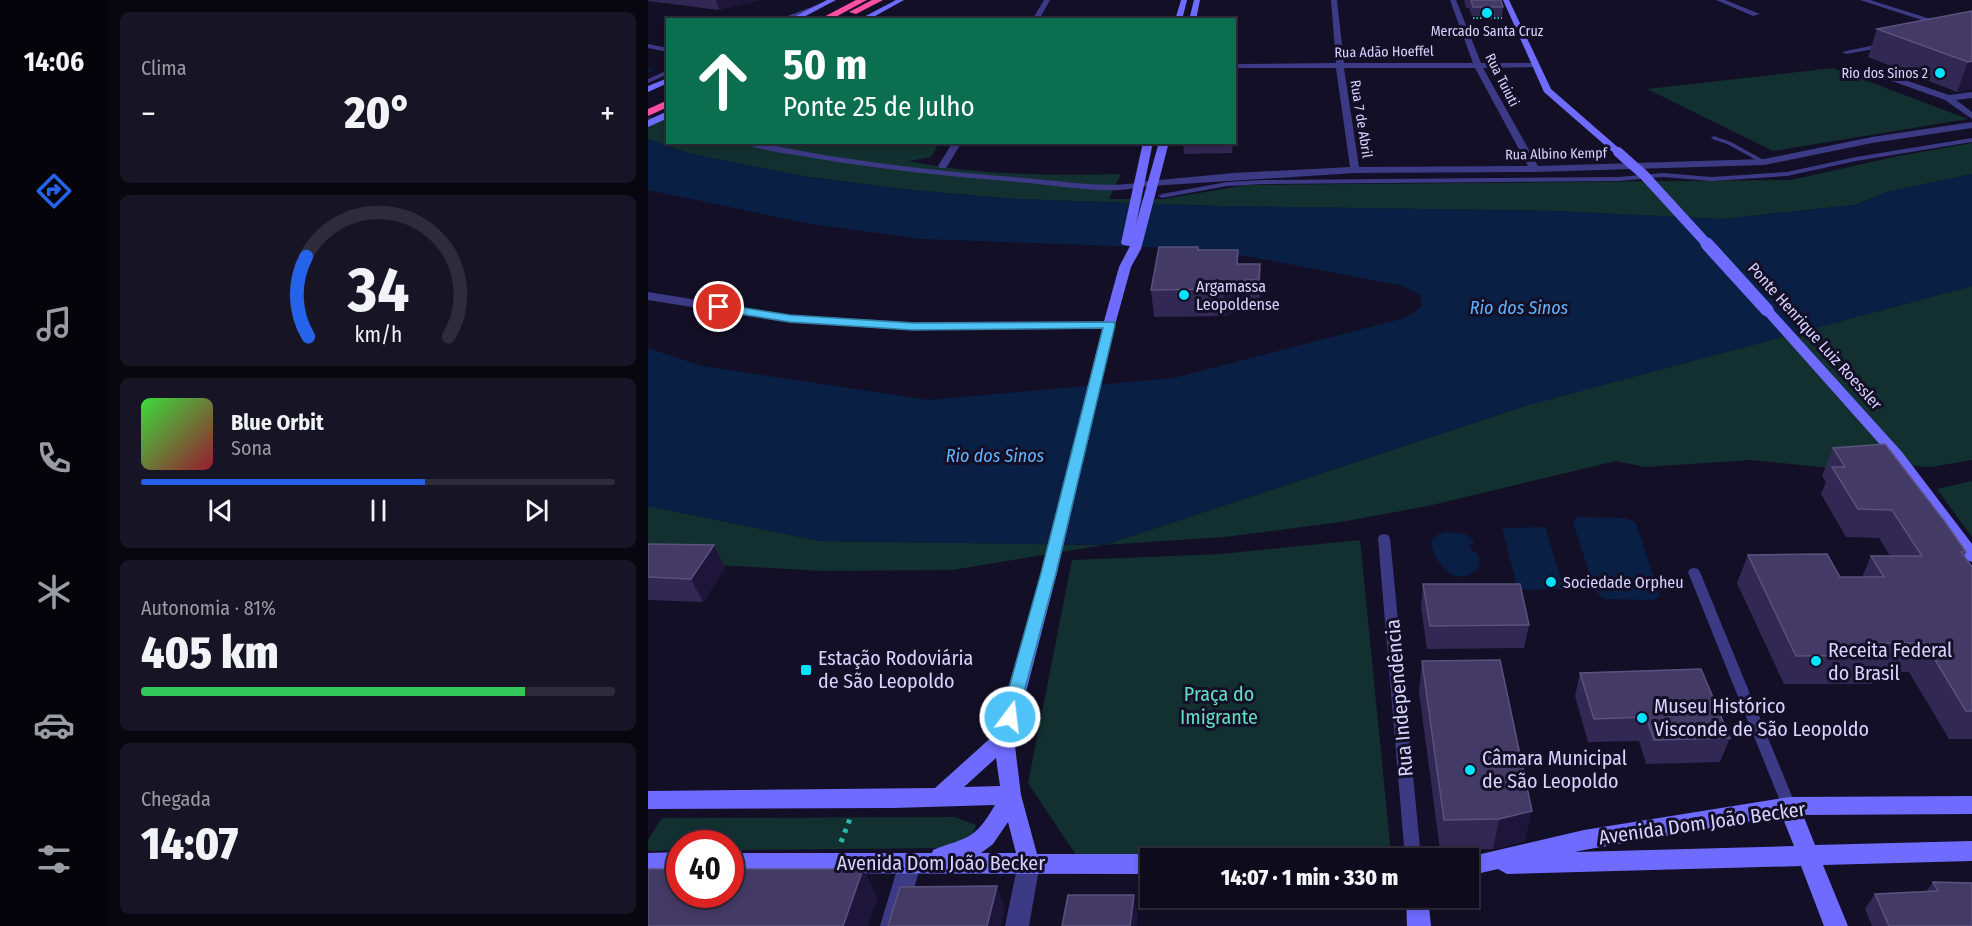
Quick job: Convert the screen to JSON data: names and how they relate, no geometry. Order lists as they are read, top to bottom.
{
  "streets": {
    "street": [
      "Rua Adão Hoeffel",
      "Rua Tuiuti",
      "Rua 7 de Abril",
      "Rua Albino Kempf",
      "Ponte Henrique Luiz Roessler",
      "Avenida Dom João Becker"
    ],
    "lane": ["Rua Independência"]
  },
  "crossings": [
    ["Rua Adão Hoeffel", "Rua Tuiuti"],
    ["Rua Adão Hoeffel", "Rua 7 de Abril"],
    ["Rua Adão Hoeffel", "Ponte Henrique Luiz Roessler"],
    ["Rua Tuiuti", "Rua Albino Kempf"],
    ["Rua 7 de Abril", "Rua Albino Kempf"]
  ],
  "water": ["Rio dos Sinos"],
  "parks": ["Praça do Imigrante"],
  "places": {
    "other": [
      "Mercado Santa Cruz",
      "Rio dos Sinos 2",
      "Argamassa Leopoldense",
      "Sociedade Orpheu",
      "Receita Federal do Brasil",
      "Museu Histórico Visconde de São Leopoldo",
      "Câmara Municipal de São Leopoldo"
    ],
    "transit": ["Estação Rodoviária de São Leopoldo"]
  },
  "page": {
    "tabs": "14:06",
    "tile": [
      "Clima",
      ["Autonomia · 81%", "405 km"],
      ["Chegada", "14:07"]
    ],
    "turn": ["50 m", "Ponte 25 de Julho"],
    "heat": ["−", "20°", "+"],
    "song": ["Blue Orbit", "Sona"],
    "limit": "40",
    "trip": "14:07 · 1 min · 330 m",
    "gauge": ["34", "km/h"]
  }
}
